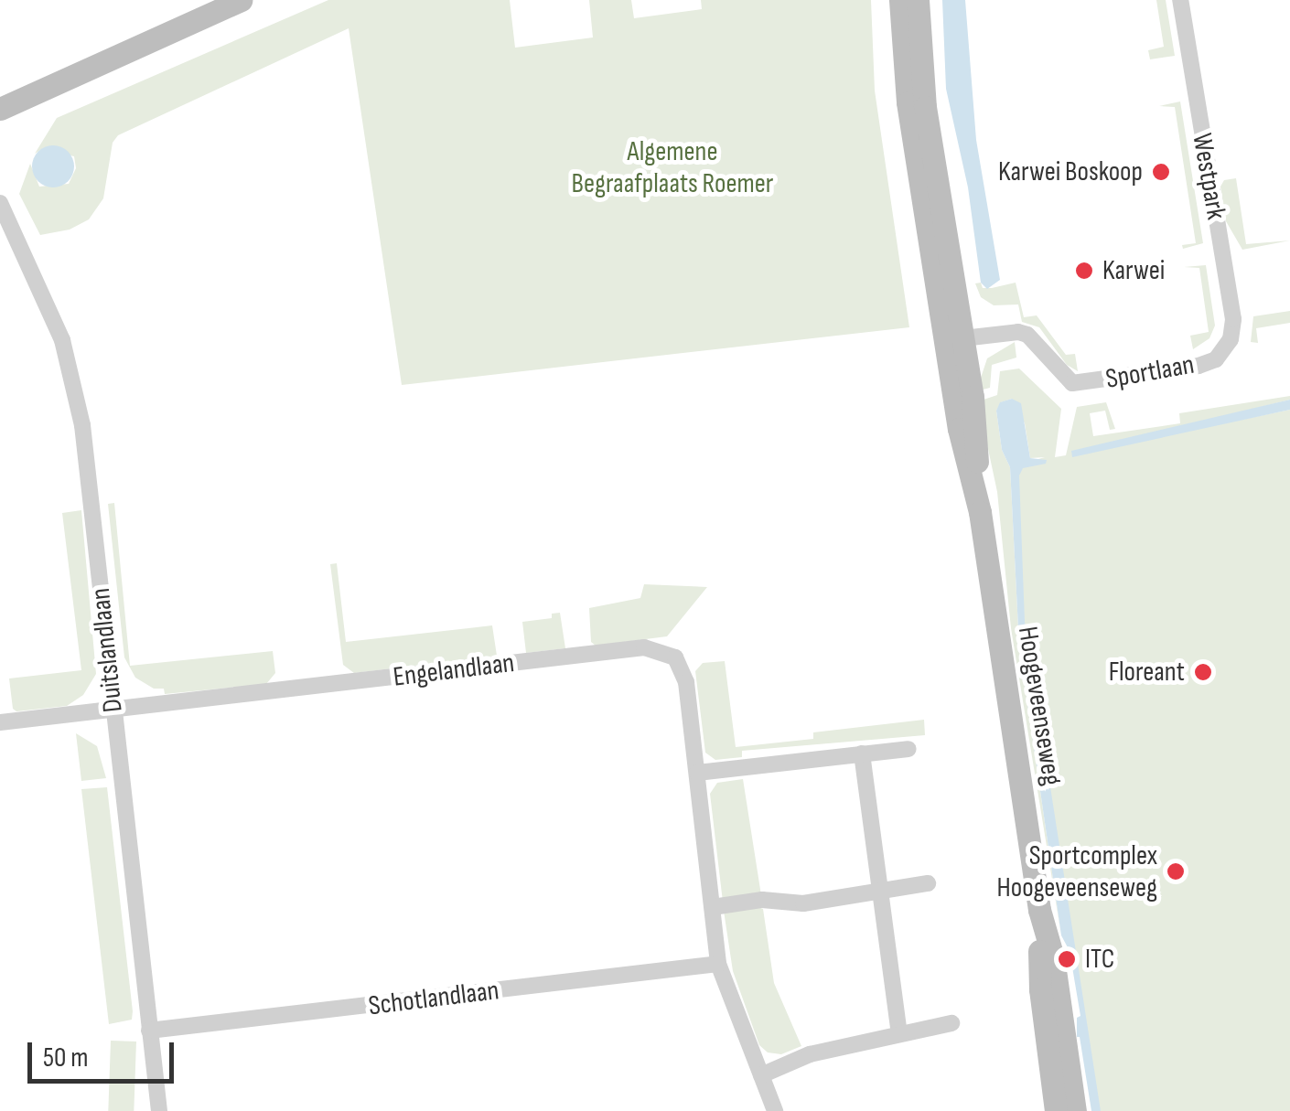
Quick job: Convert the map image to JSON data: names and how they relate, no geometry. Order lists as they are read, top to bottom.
{
  "streets": {
    "main road": ["Hoogeveenseweg"],
    "street": [
      "Westpark",
      "Sportlaan",
      "Duitslandlaan",
      "Engelandlaan",
      "Schotlandlaan"
    ]
  },
  "crossings": [
    ["Westpark", "Sportlaan"],
    ["Sportlaan", "Hoogeveenseweg"],
    ["Duitslandlaan", "Engelandlaan"],
    ["Duitslandlaan", "Schotlandlaan"],
    ["Engelandlaan", "Schotlandlaan"]
  ],
  "parks": ["Algemene Begraafplaats Roemer"],
  "places": [
    "Karwei Boskoop",
    "Karwei",
    "Floreant",
    "Sportcomplex Hoogeveenseweg",
    "ITC"
  ],
  "scale_bar": "50 m"
}
